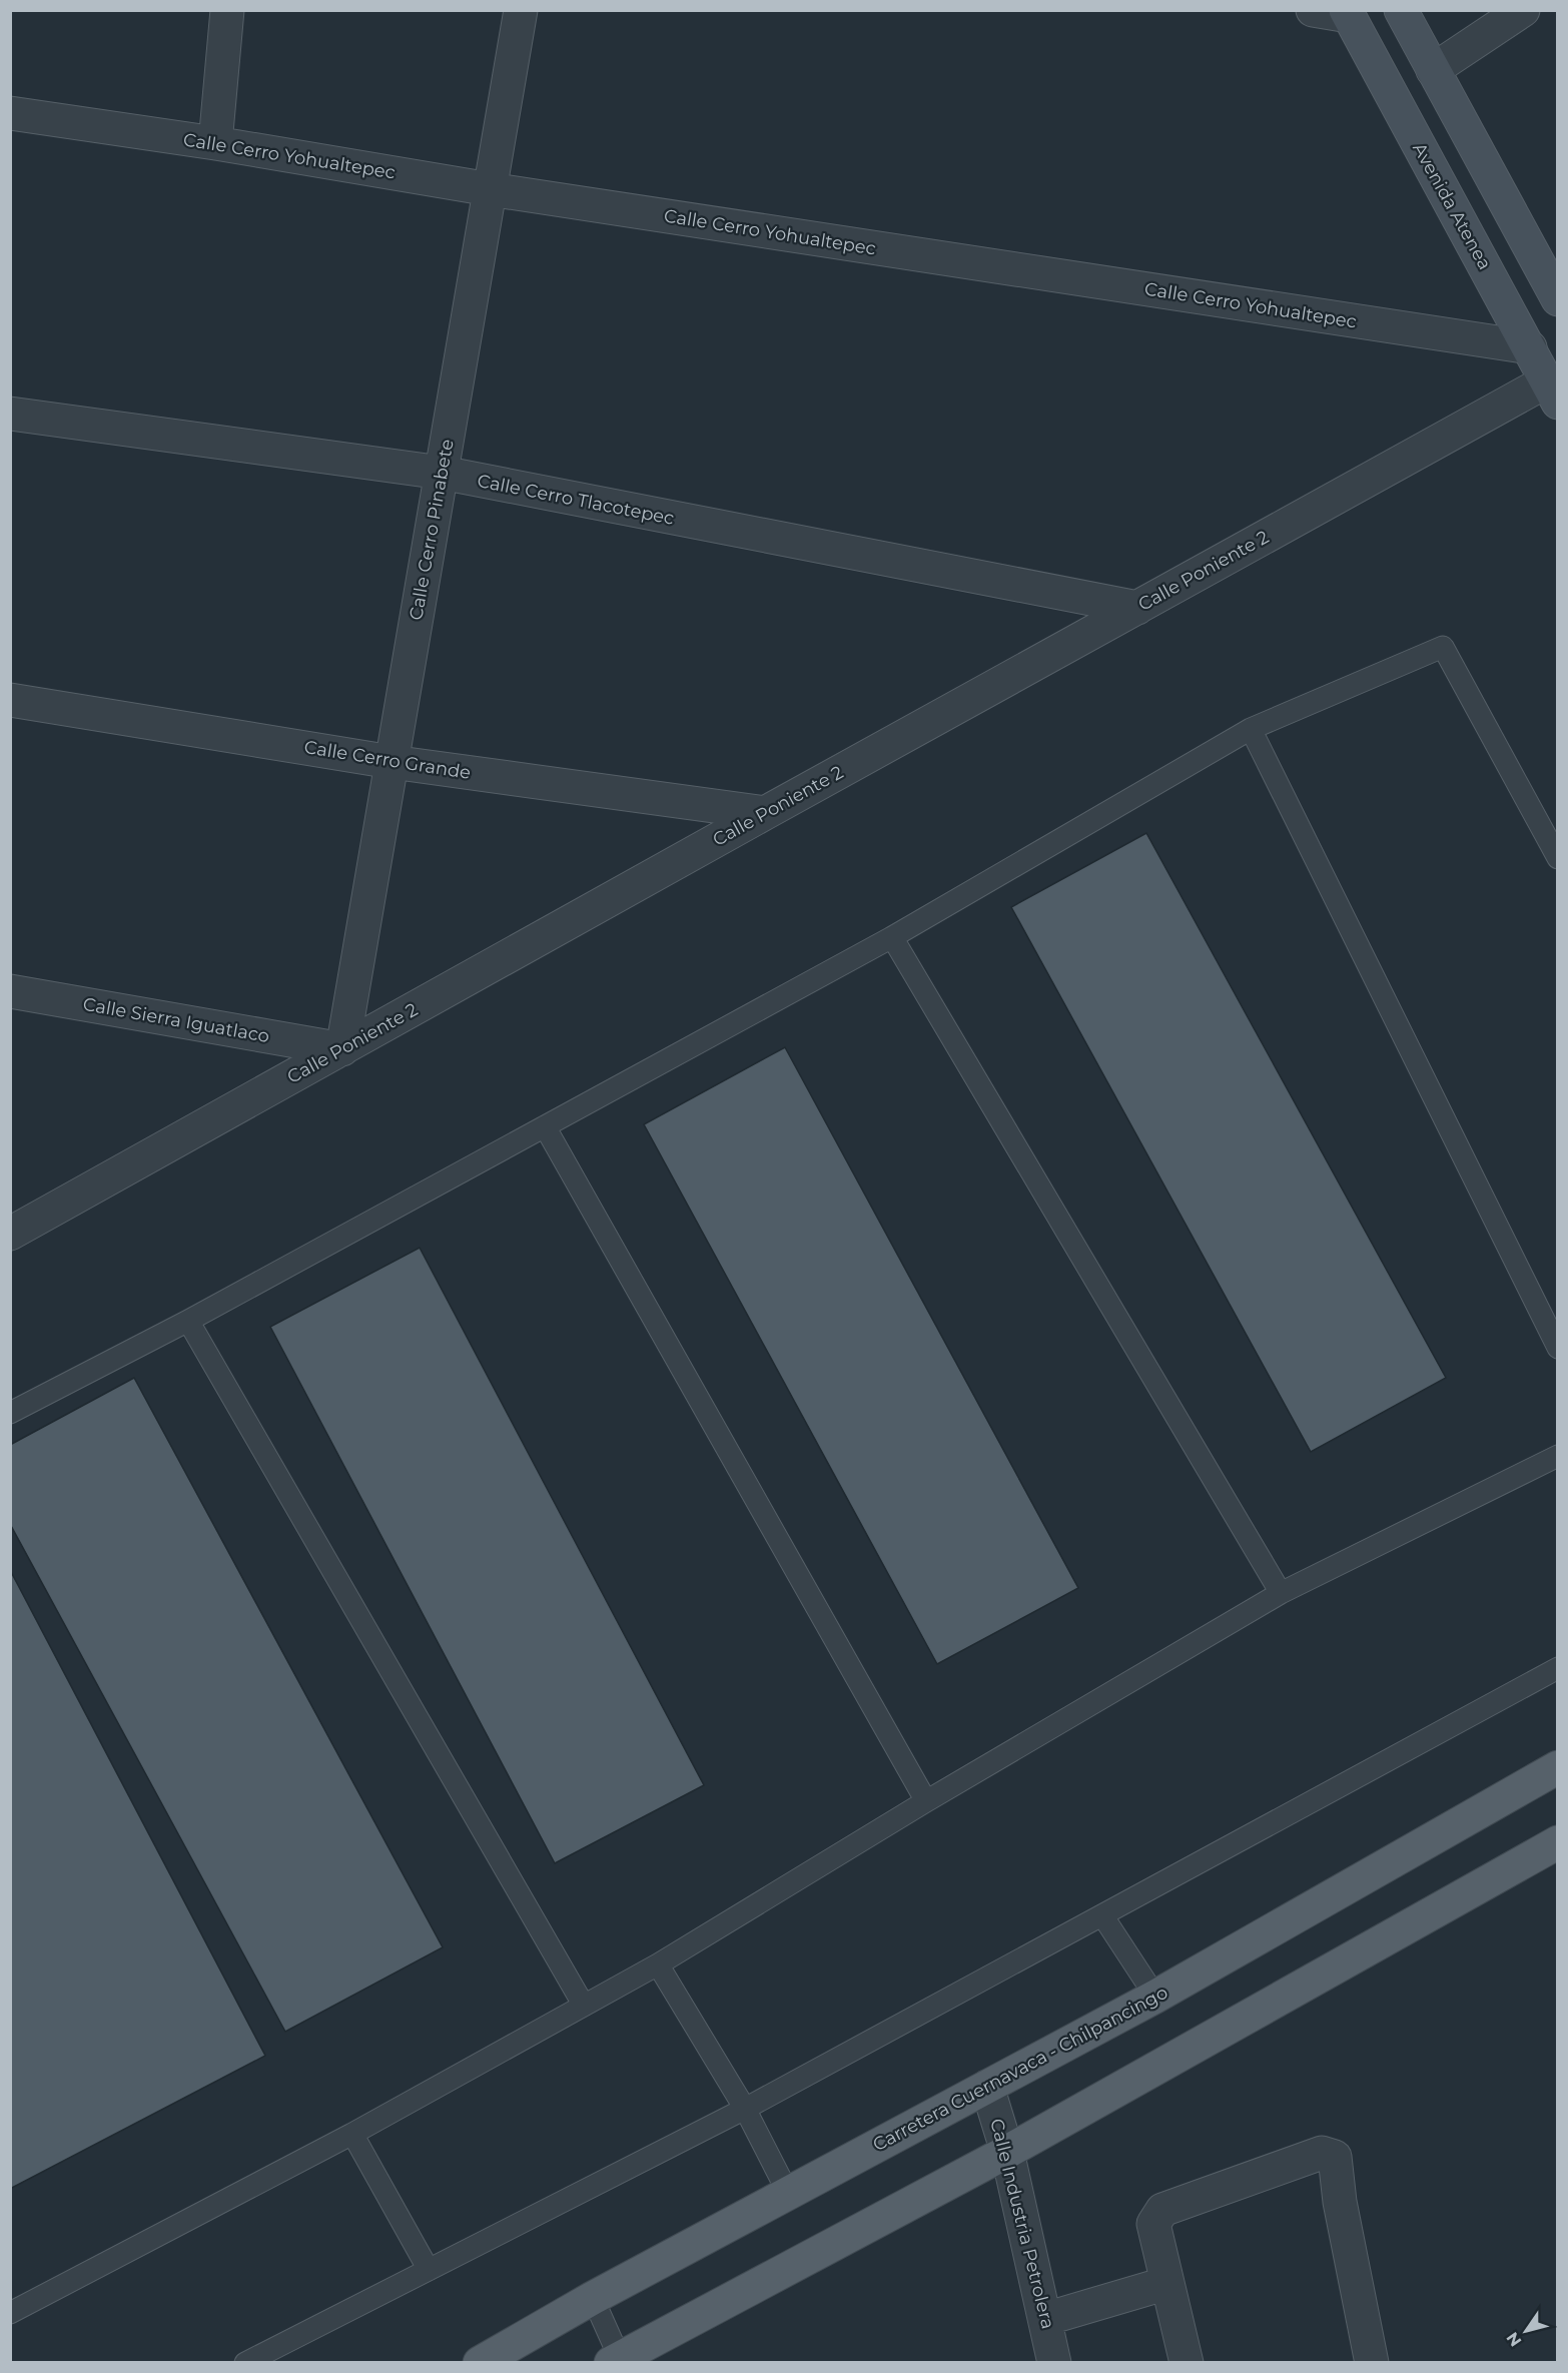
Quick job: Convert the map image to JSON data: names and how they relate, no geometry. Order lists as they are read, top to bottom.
{
  "streets": {
    "main road": ["Carretera Cuernavaca - Chilpancingo"],
    "street": [
      "Calle Cerro Yohualtepec",
      "Avenida Atenea",
      "Calle Cerro Tlacotepec",
      "Calle Cerro Pinabete",
      "Calle Poniente 2",
      "Calle Cerro Grande",
      "Calle Sierra Iguatlaco",
      "Calle Industria Petrolera"
    ]
  },
  "crossings": [
    ["Calle Cerro Yohualtepec", "Avenida Atenea"],
    ["Calle Cerro Yohualtepec", "Calle Cerro Pinabete"],
    ["Avenida Atenea", "Calle Poniente 2"],
    ["Calle Cerro Tlacotepec", "Calle Cerro Pinabete"],
    ["Calle Cerro Tlacotepec", "Calle Poniente 2"],
    ["Calle Cerro Pinabete", "Calle Poniente 2"],
    ["Calle Cerro Pinabete", "Calle Cerro Grande"],
    ["Calle Cerro Pinabete", "Calle Sierra Iguatlaco"],
    ["Calle Poniente 2", "Calle Cerro Grande"],
    ["Calle Poniente 2", "Calle Sierra Iguatlaco"],
    ["Carretera Cuernavaca - Chilpancingo", "Calle Industria Petrolera"]
  ],
  "north": "bottom left"
}
